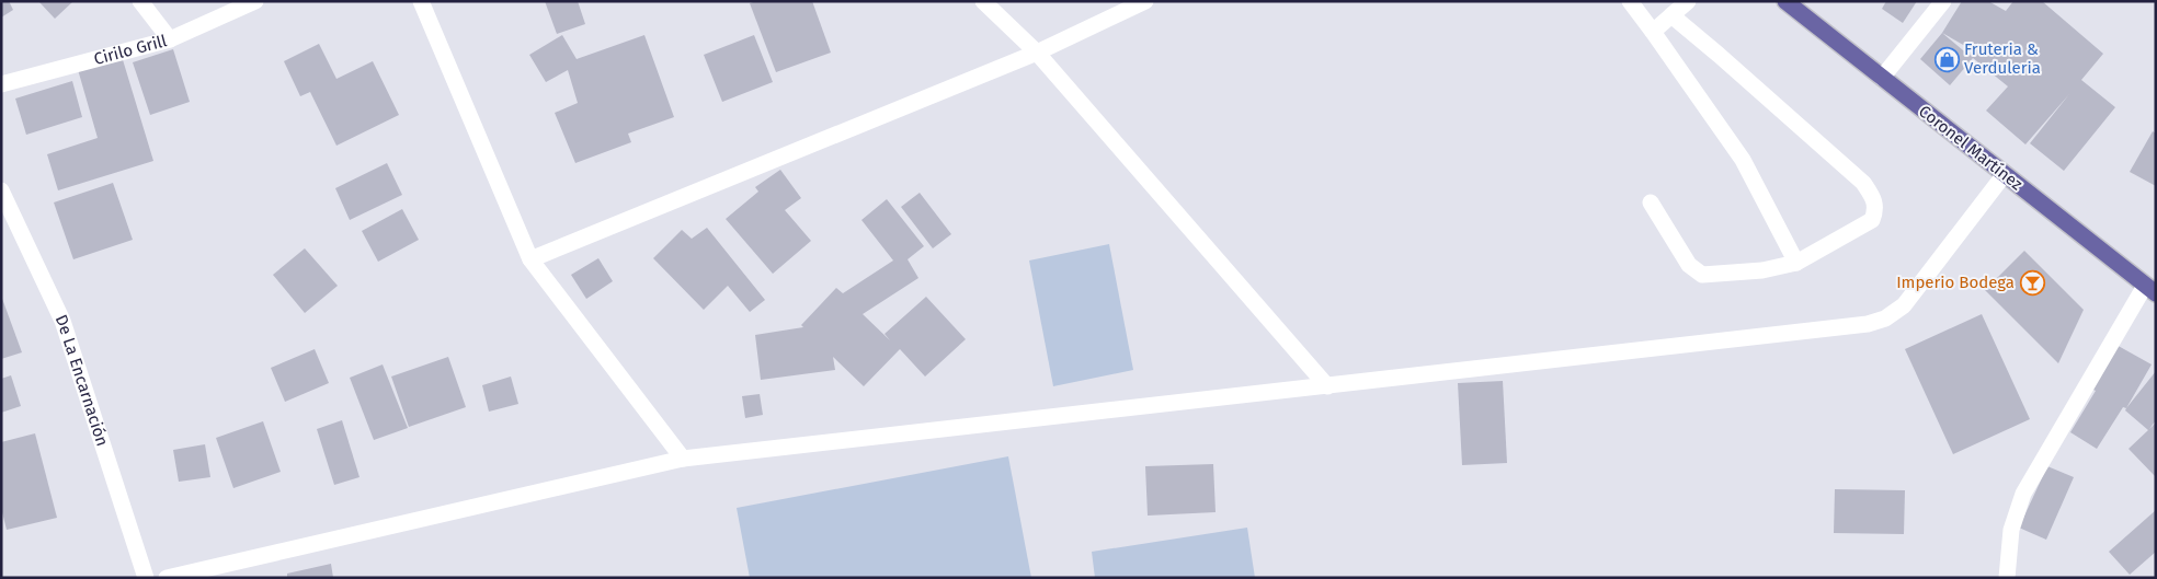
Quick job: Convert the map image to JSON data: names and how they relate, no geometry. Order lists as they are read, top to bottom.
{
  "streets": {
    "main road": ["Coronel Martínez"],
    "street": ["Cirilo Grill", "De La Encarnación"]
  },
  "places": {
    "shop": ["Fruteria & Verduleria"],
    "bar": ["Imperio Bodega"]
  }
}
